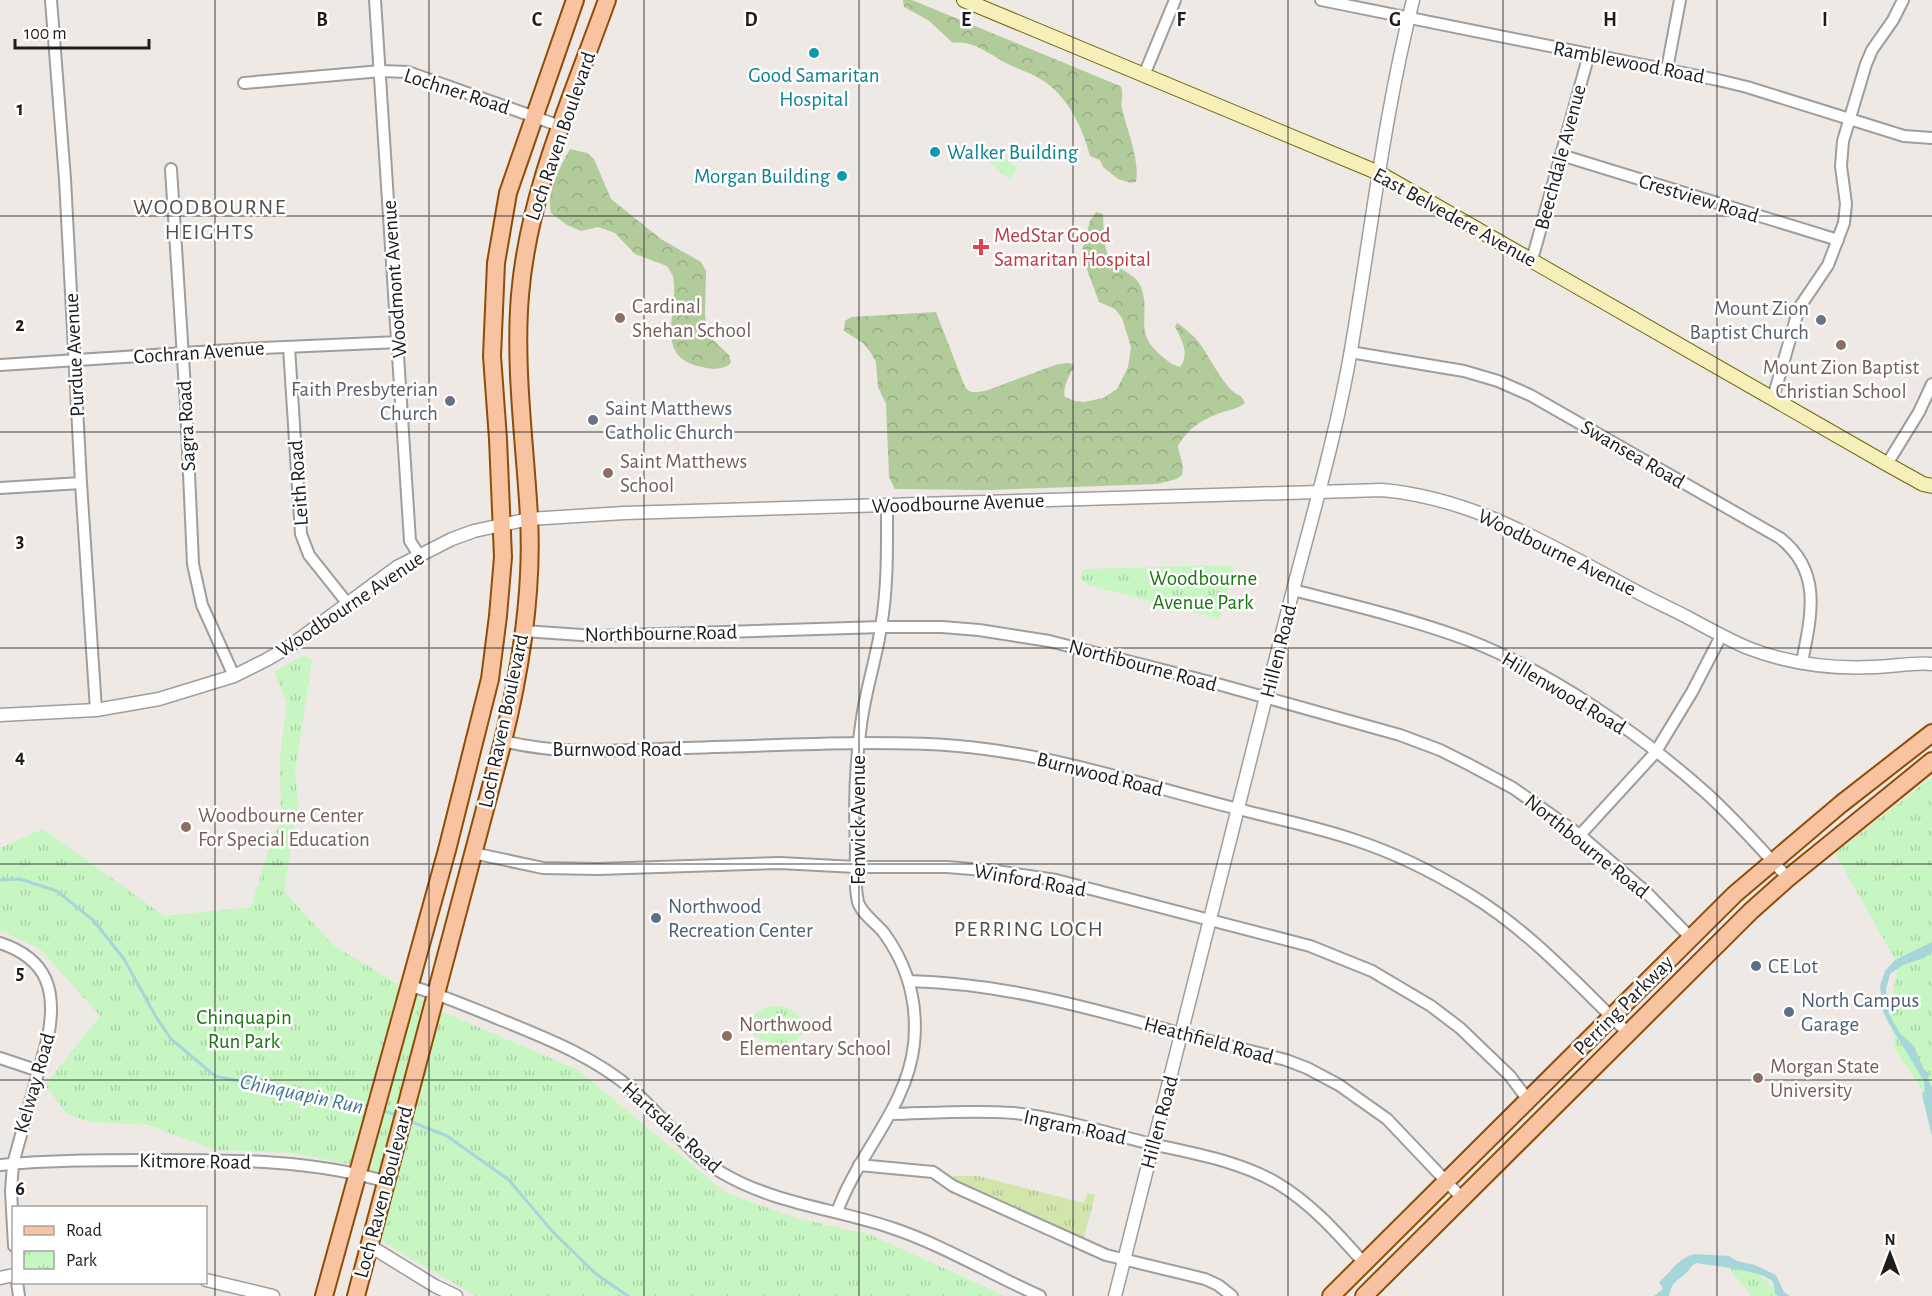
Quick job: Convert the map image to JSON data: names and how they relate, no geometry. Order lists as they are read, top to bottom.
{
  "streets": {
    "main road": ["Loch Raven Boulevard", "East Belvedere Avenue", "Perring Parkway"],
    "street": [
      "Ramblewood Road",
      "Lochner Road",
      "Beechdale Avenue",
      "Crestview Road",
      "Woodmont Avenue",
      "Cochran Avenue",
      "Purdue Avenue",
      "Sagra Road",
      "Swansea Road",
      "Leith Road",
      "Woodbourne Avenue",
      "Northbourne Road",
      "Hillen Road",
      "Hillenwood Road",
      "Burnwood Road",
      "Fenwick Avenue",
      "Winford Road",
      "Heathfield Road",
      "Kelway Road",
      "Hartsdale Road",
      "Ingram Road",
      "Kitmore Road"
    ]
  },
  "crossings": [
    ["Ramblewood Road", "Beechdale Avenue"],
    ["Ramblewood Road", "Hillen Road"],
    ["Lochner Road", "Loch Raven Boulevard"],
    ["Lochner Road", "Woodmont Avenue"],
    ["Loch Raven Boulevard", "Woodbourne Avenue"],
    ["Loch Raven Boulevard", "Northbourne Road"],
    ["Loch Raven Boulevard", "Burnwood Road"],
    ["Loch Raven Boulevard", "Winford Road"],
    ["Loch Raven Boulevard", "Hartsdale Road"],
    ["Loch Raven Boulevard", "Kitmore Road"],
    ["Beechdale Avenue", "Crestview Road"],
    ["Beechdale Avenue", "East Belvedere Avenue"],
    ["East Belvedere Avenue", "Hillen Road"],
    ["Woodmont Avenue", "Cochran Avenue"],
    ["Woodmont Avenue", "Woodbourne Avenue"],
    ["Cochran Avenue", "Purdue Avenue"],
    ["Cochran Avenue", "Sagra Road"],
    ["Cochran Avenue", "Leith Road"],
    ["Purdue Avenue", "Woodbourne Avenue"],
    ["Sagra Road", "Woodbourne Avenue"],
    ["Swansea Road", "Woodbourne Avenue"],
    ["Swansea Road", "Hillen Road"],
    ["Leith Road", "Woodbourne Avenue"],
    ["Woodbourne Avenue", "Hillen Road"],
    ["Woodbourne Avenue", "Fenwick Avenue"],
    ["Northbourne Road", "Hillen Road"],
    ["Northbourne Road", "Fenwick Avenue"],
    ["Northbourne Road", "Perring Parkway"],
    ["Hillen Road", "Hillenwood Road"],
    ["Hillen Road", "Burnwood Road"],
    ["Hillen Road", "Winford Road"],
    ["Hillen Road", "Heathfield Road"],
    ["Hillen Road", "Ingram Road"],
    ["Hillenwood Road", "Perring Parkway"],
    ["Burnwood Road", "Fenwick Avenue"],
    ["Burnwood Road", "Perring Parkway"],
    ["Fenwick Avenue", "Winford Road"],
    ["Fenwick Avenue", "Heathfield Road"],
    ["Fenwick Avenue", "Hartsdale Road"],
    ["Fenwick Avenue", "Ingram Road"],
    ["Winford Road", "Perring Parkway"],
    ["Perring Parkway", "Heathfield Road"],
    ["Perring Parkway", "Ingram Road"],
    ["Kelway Road", "Kitmore Road"]
  ],
  "districts": ["WOODBOURNE HEIGHTS", "PERRING LOCH"],
  "water": ["Chinquapin Run"],
  "parks": ["Woodbourne Avenue Park", "Chinquapin Run Park"],
  "places": {
    "other": [
      "Good Samaritan Hospital",
      "Walker Building",
      "Morgan Building",
      "Cardinal Shehan School",
      "Mount Zion Baptist Church",
      "Mount Zion Baptist Christian School",
      "Faith Presbyterian Church",
      "Saint Matthews Catholic Church",
      "Saint Matthews School",
      "Woodbourne Center For Special Education",
      "Northwood Recreation Center",
      "CE Lot",
      "North Campus Garage",
      "Northwood Elementary School",
      "Morgan State University"
    ],
    "health": ["MedStar Good Samaritan Hospital"]
  },
  "legend": ["Road", "Park"],
  "scale_bar": "100 m",
  "north": "top",
  "grid": {
    "columns": [
      "B",
      "C",
      "D",
      "E",
      "F",
      "G",
      "H",
      "I"
    ],
    "rows": [
      "1",
      "2",
      "3",
      "4",
      "5",
      "6"
    ]
  }
}
